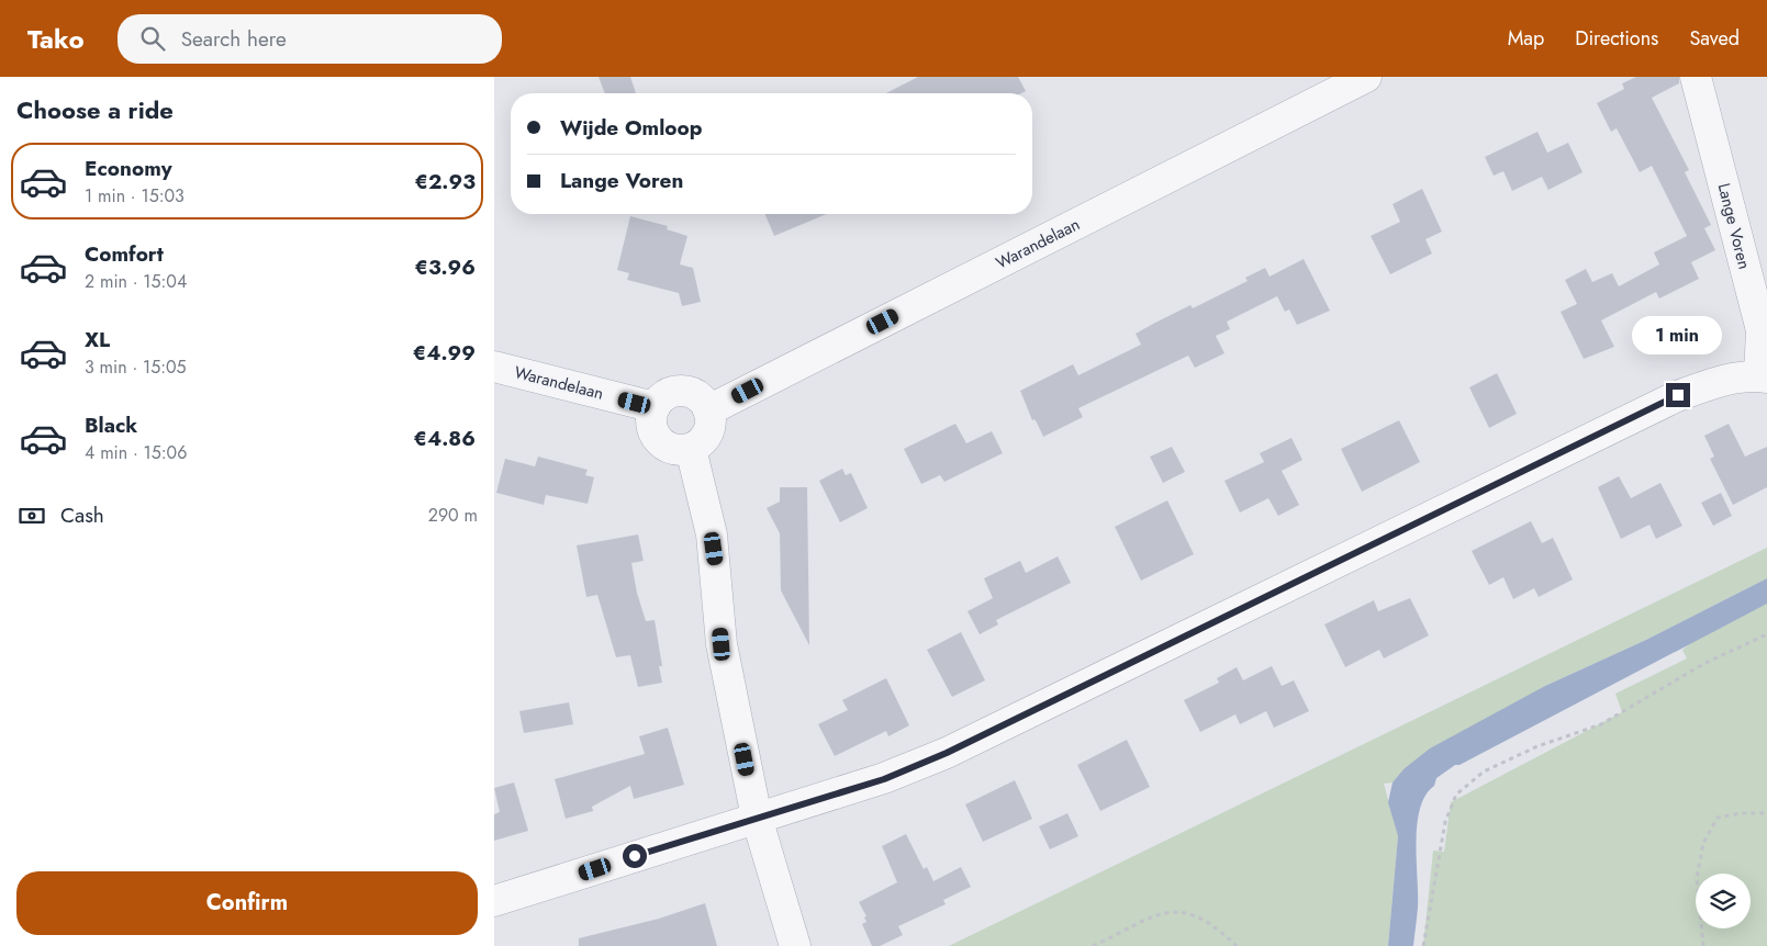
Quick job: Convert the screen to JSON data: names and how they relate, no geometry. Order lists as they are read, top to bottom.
{
  "streets": {
    "street": ["Lange Voren", "Warandelaan"]
  },
  "page": {
    "header": "Tako",
    "search": "Search here",
    "nav": ["Map", "Directions", "Saved"],
    "heading": "Choose a ride",
    "banner": ["Wijde Omloop", "Lange Voren"],
    "list": [
      {
        "name": "Economy",
        "note": "1 min · 15:03",
        "value": "€2.93"
      },
      {
        "name": "Comfort",
        "note": "2 min · 15:04",
        "value": "€3.96"
      },
      {
        "name": "XL",
        "note": "3 min · 15:05",
        "value": "€4.99"
      },
      {
        "name": "Black",
        "note": "4 min · 15:06",
        "value": "€4.86"
      }
    ],
    "bubble": "1 min",
    "pay": ["Cash", "290 m"],
    "buttons": "Confirm"
  }
}
